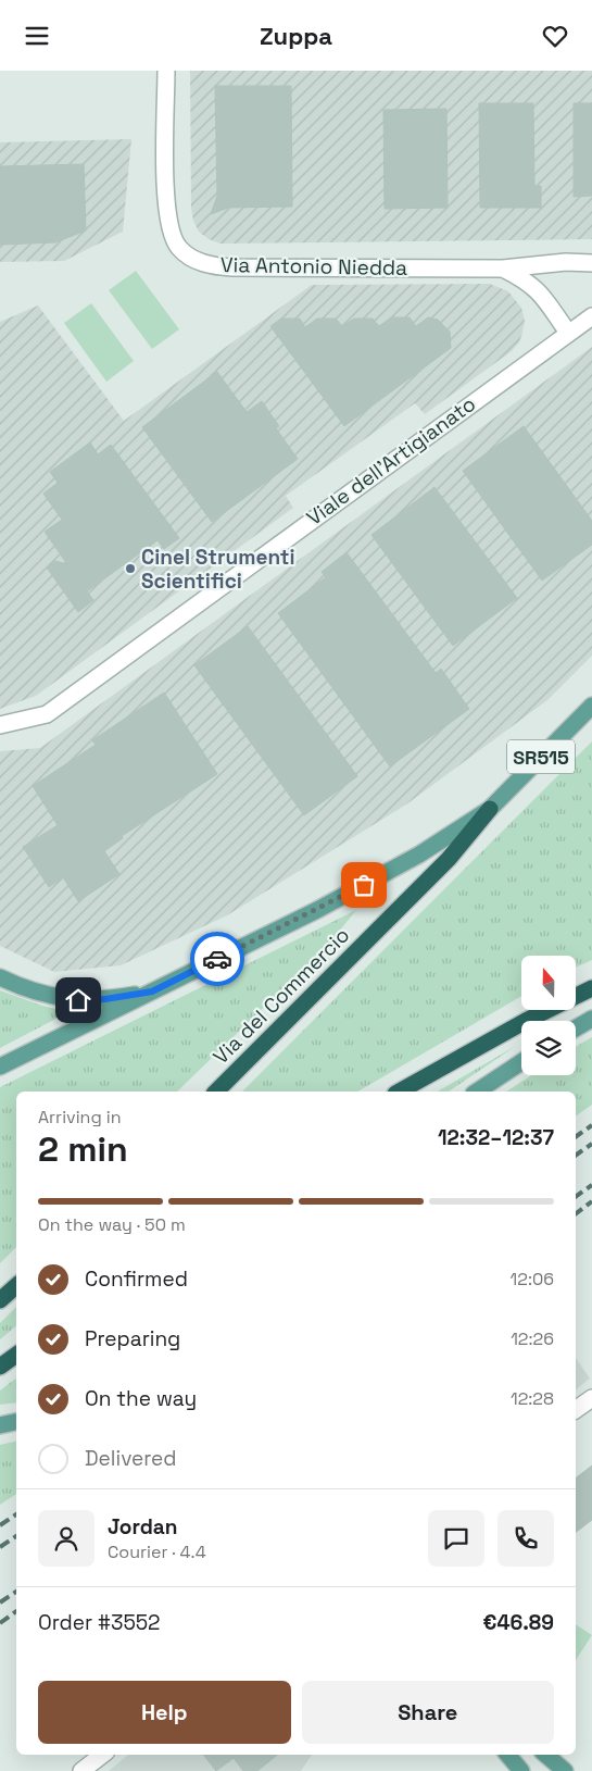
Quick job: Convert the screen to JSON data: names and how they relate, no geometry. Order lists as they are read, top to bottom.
{
  "streets": {
    "highway": ["Via del Commercio"],
    "main road": ["SR515"],
    "street": ["Via Antonio Niedda", "Viale dell'Artigianato"]
  },
  "crossings": [
    ["Via Antonio Niedda", "Viale dell'Artigianato"]
  ],
  "places": ["Cinel Strumenti Scientifici"],
  "north": "top",
  "page": {
    "header": "Zuppa",
    "heading": ["2 min", "Arriving in", "12:32–12:37"],
    "panel": [
      "Jordan",
      "Courier · 4.4",
      "Order #3552",
      "€46.89"
    ],
    "bar": "On the way · 50 m",
    "list": [
      ["Confirmed", "12:06"],
      ["Preparing", "12:26"],
      ["On the way", "12:28"],
      "Delivered"
    ],
    "buttons": ["Help", "Share"]
  }
}
